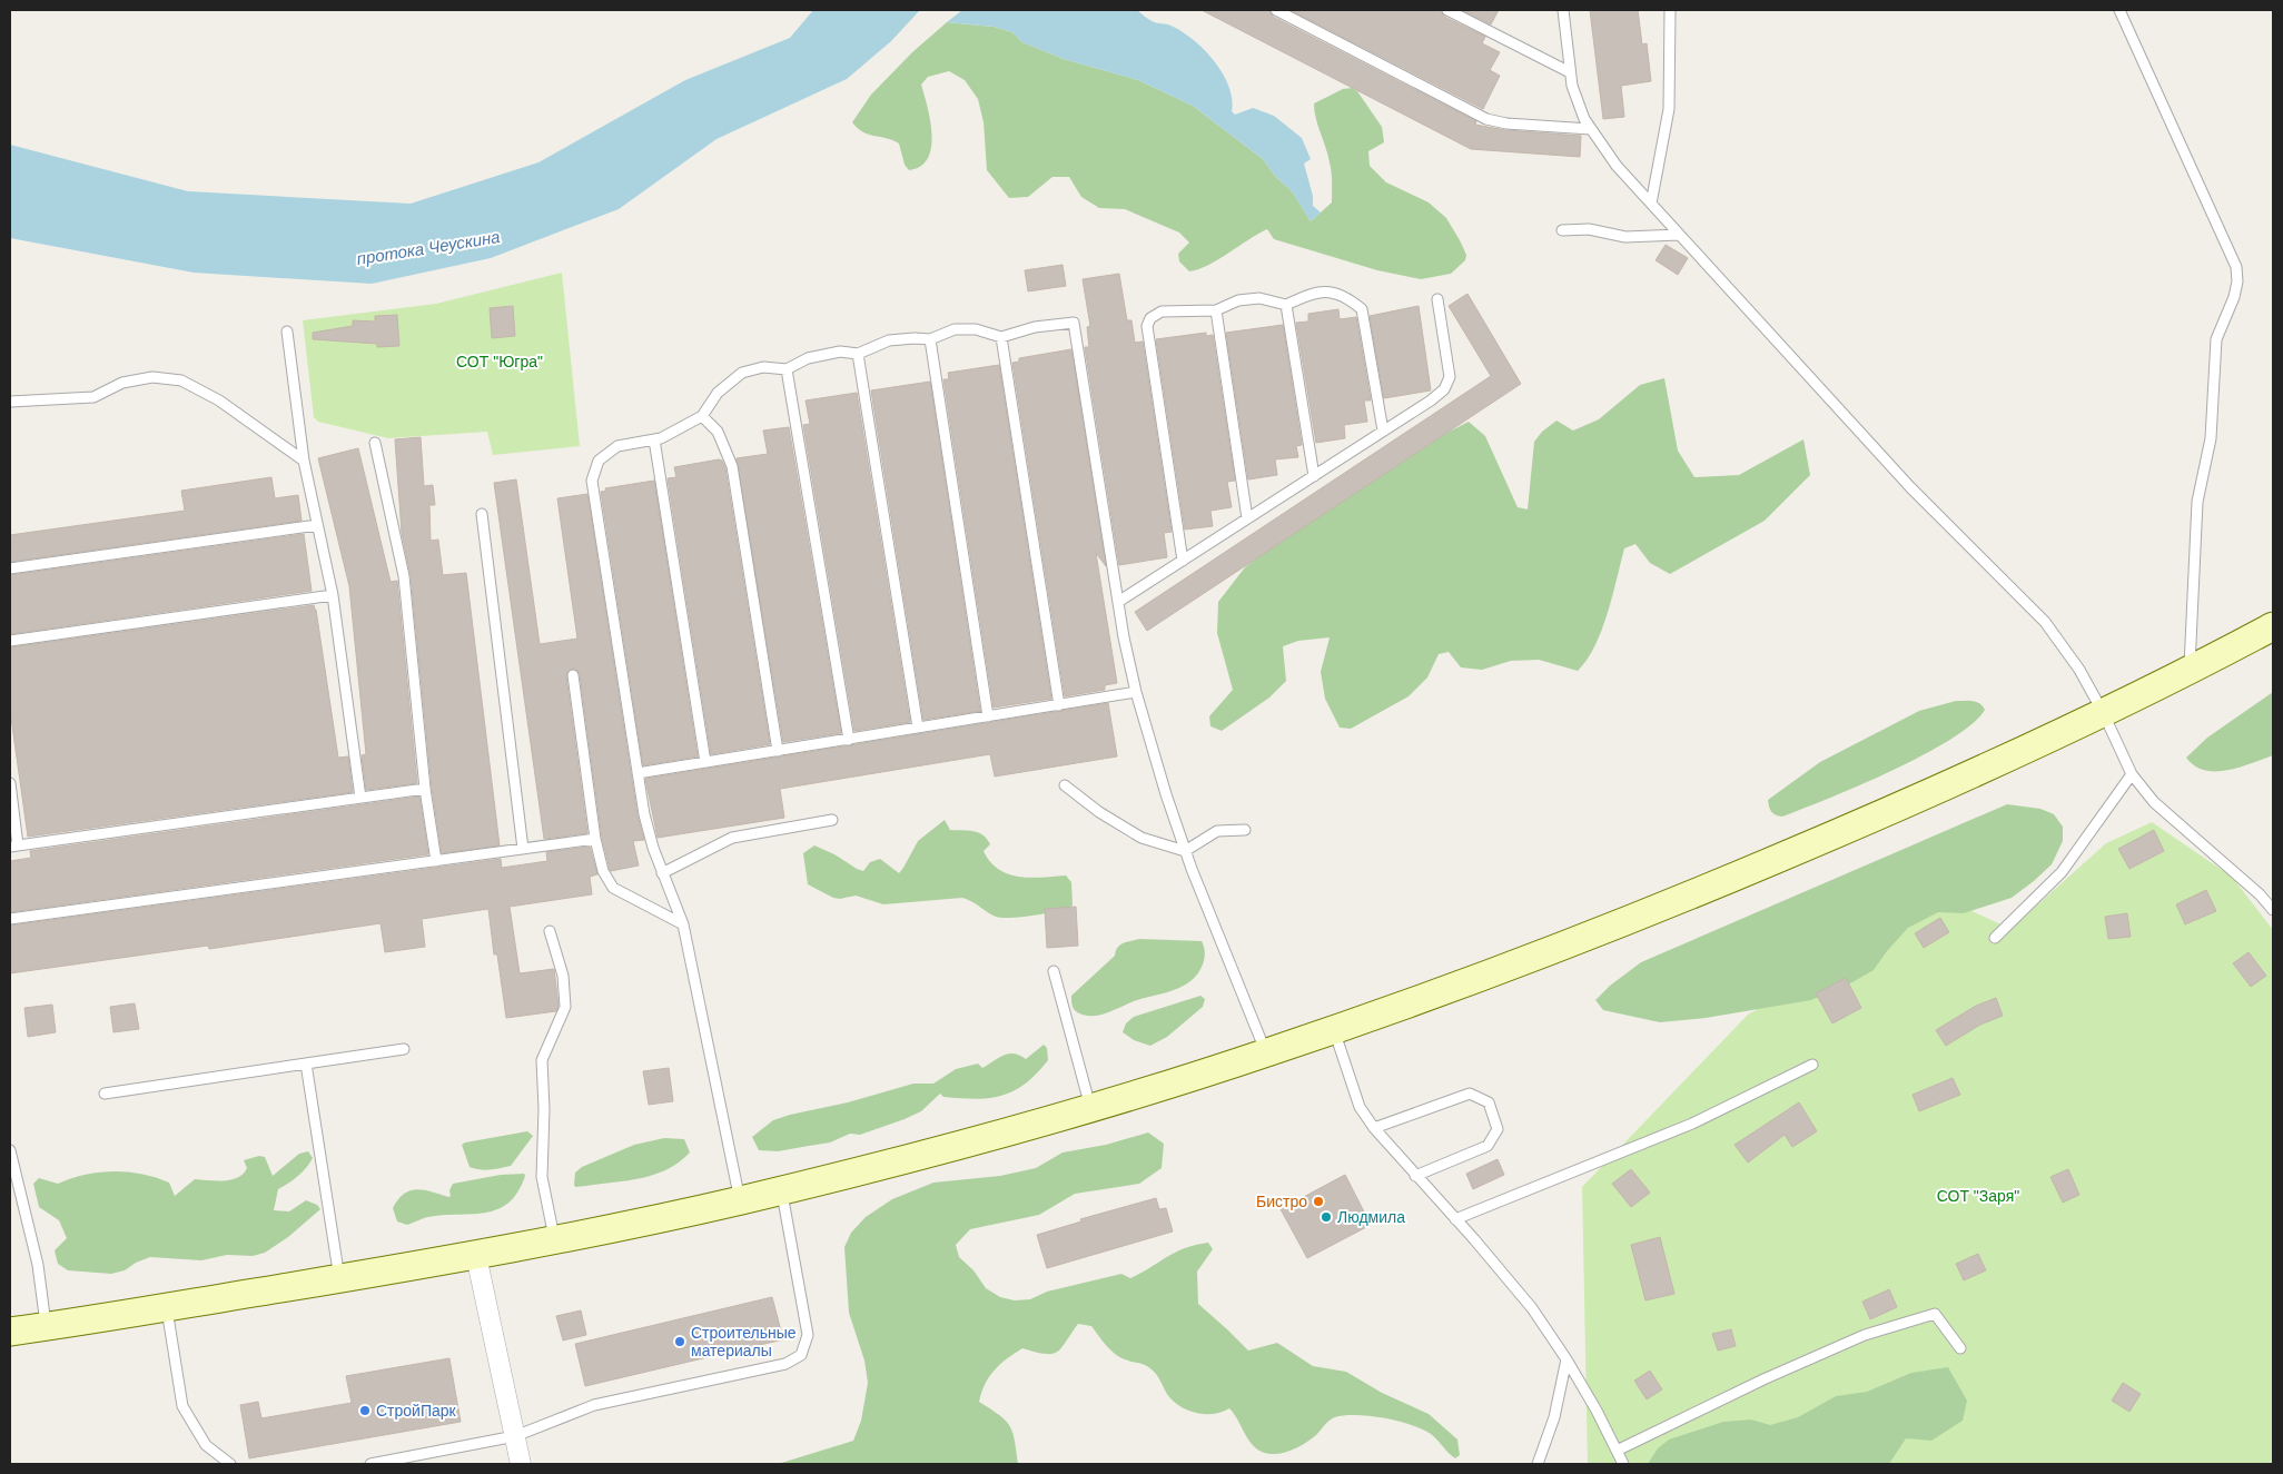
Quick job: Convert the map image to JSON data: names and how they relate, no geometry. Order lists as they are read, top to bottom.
{
  "water": ["протока Чеускина"],
  "parks": ["СОТ \"Югра\"", "СОТ \"Заря\""],
  "places": [
    "Бистро",
    "Людмила",
    "Строительные материалы",
    "СтройПарк"
  ]
}
